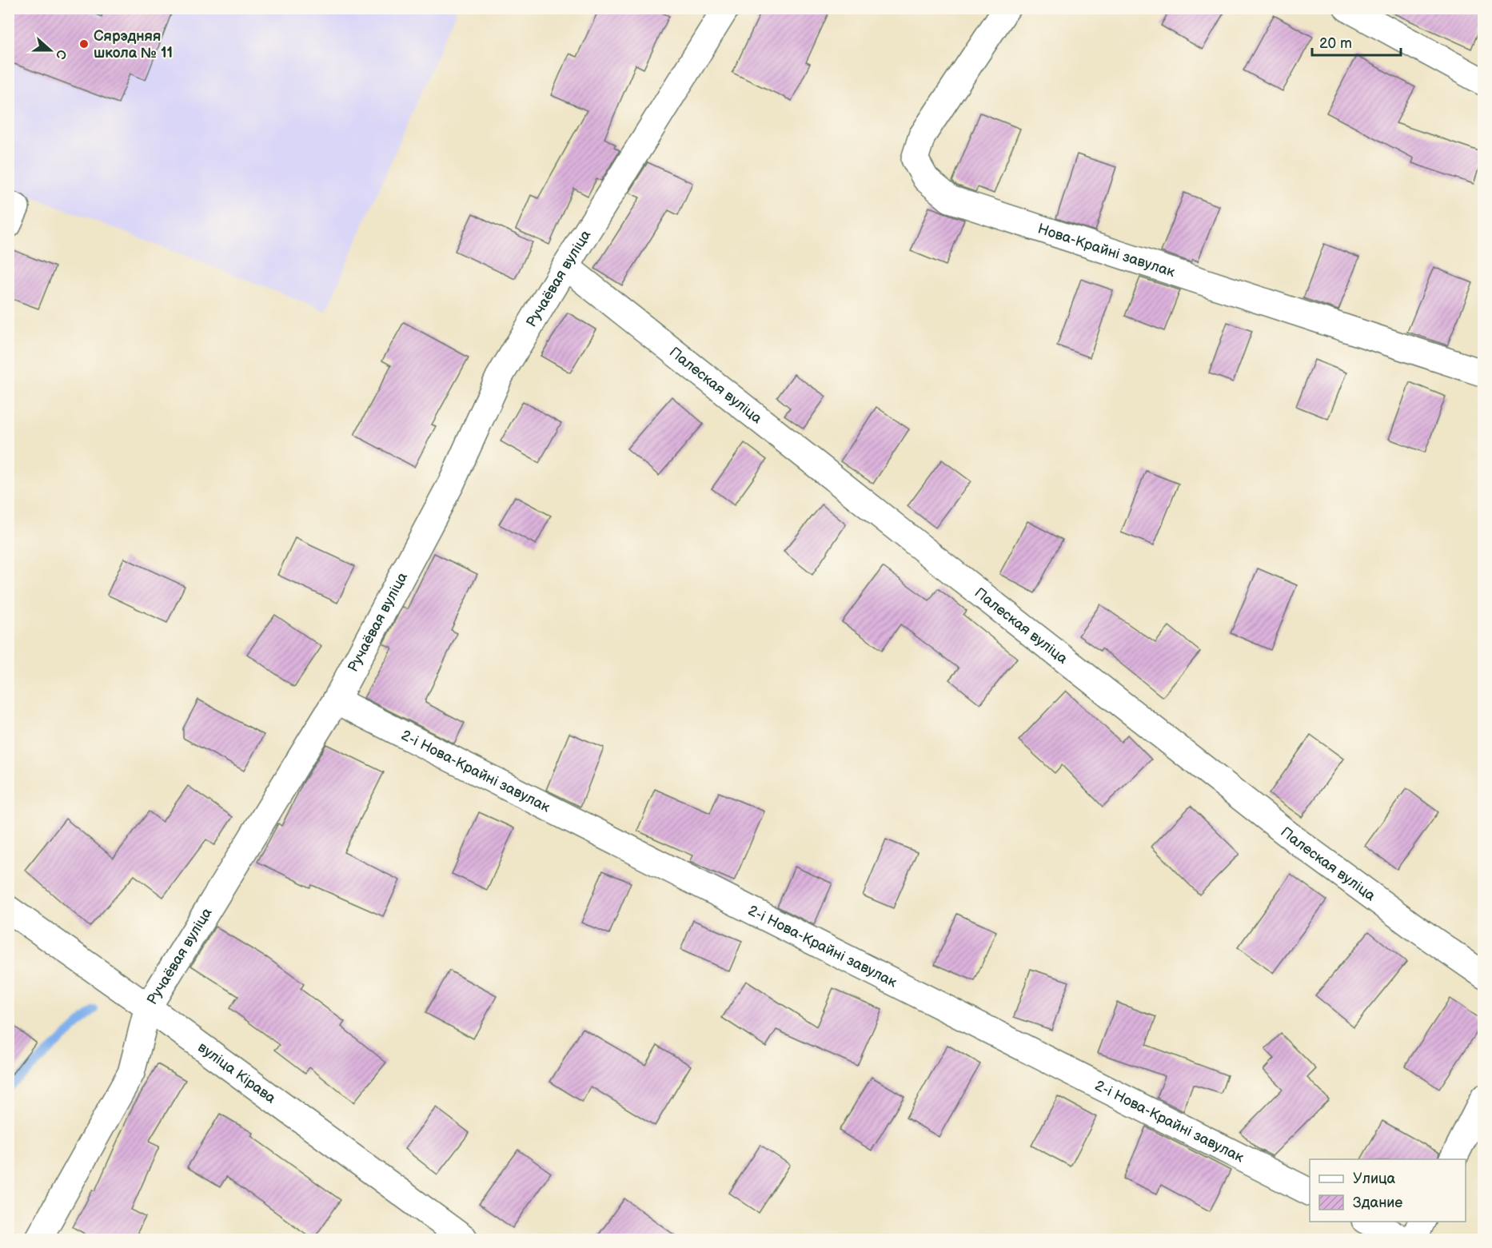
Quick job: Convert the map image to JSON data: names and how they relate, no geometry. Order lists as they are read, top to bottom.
{
  "streets": {
    "street": [
      "Нова-Крайні завулак",
      "Ручаёвая вуліца",
      "Палеская вуліца",
      "2-і Нова-Крайні завулак",
      "вуліца Кірава"
    ]
  },
  "crossings": [
    ["Ручаёвая вуліца", "Палеская вуліца"],
    ["Ручаёвая вуліца", "2-і Нова-Крайні завулак"],
    ["Ручаёвая вуліца", "вуліца Кірава"]
  ],
  "places": ["Сярэдняя школа № 11"],
  "legend": ["Улица", "Здание"],
  "scale_bar": "20 m",
  "north": "right"
}
